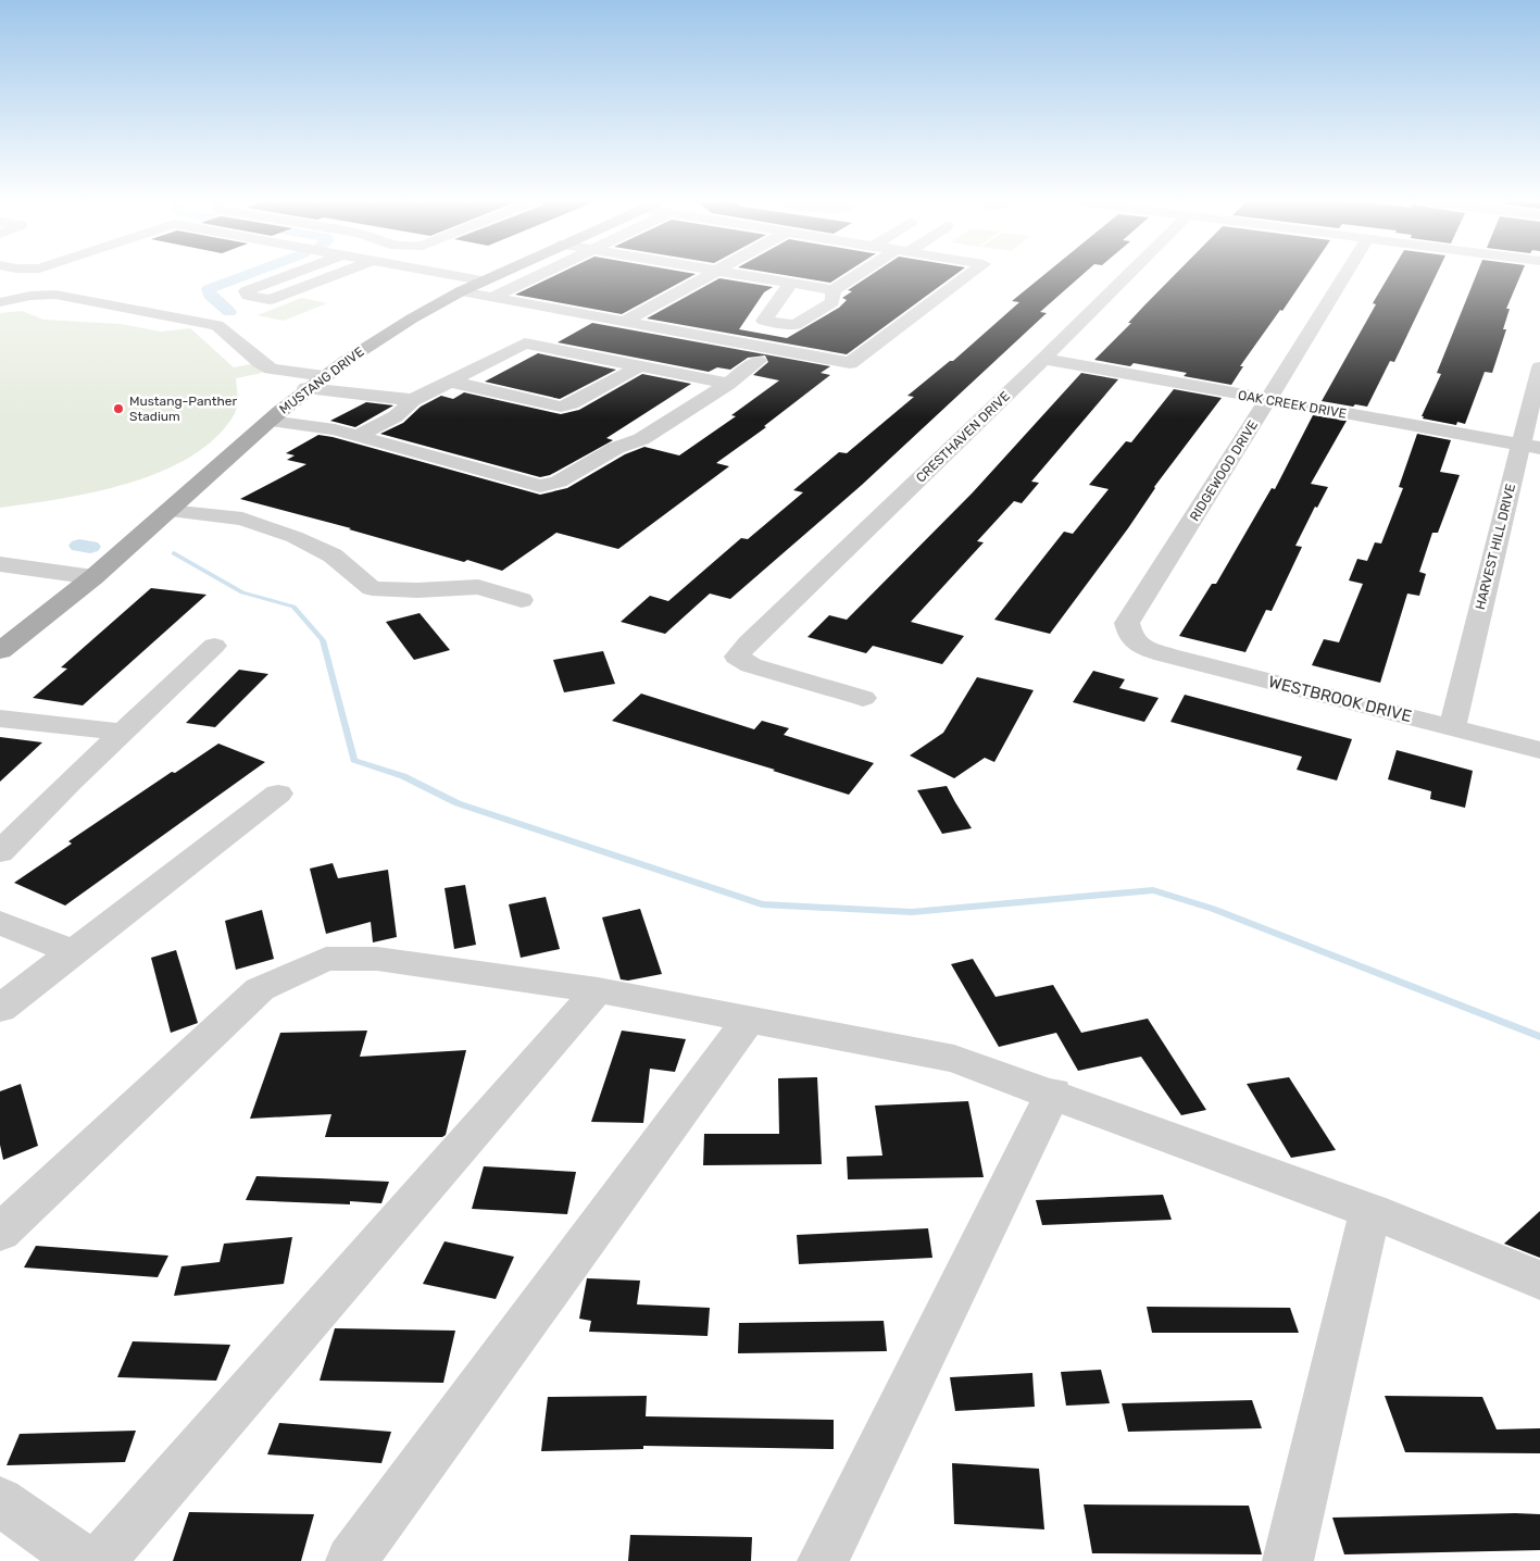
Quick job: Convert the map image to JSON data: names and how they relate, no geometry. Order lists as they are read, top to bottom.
{
  "streets": {
    "main road": ["MUSTANG DRIVE"],
    "street": [
      "OAK CREEK DRIVE",
      "CRESTHAVEN DRIVE",
      "RIDGEWOOD DRIVE",
      "HARVEST HILL DRIVE",
      "WESTBROOK DRIVE"
    ]
  },
  "crossings": [
    ["OAK CREEK DRIVE", "CRESTHAVEN DRIVE"],
    ["OAK CREEK DRIVE", "RIDGEWOOD DRIVE"],
    ["OAK CREEK DRIVE", "HARVEST HILL DRIVE"],
    ["RIDGEWOOD DRIVE", "WESTBROOK DRIVE"],
    ["HARVEST HILL DRIVE", "WESTBROOK DRIVE"]
  ],
  "places": ["Mustang-Panther Stadium"]
}
